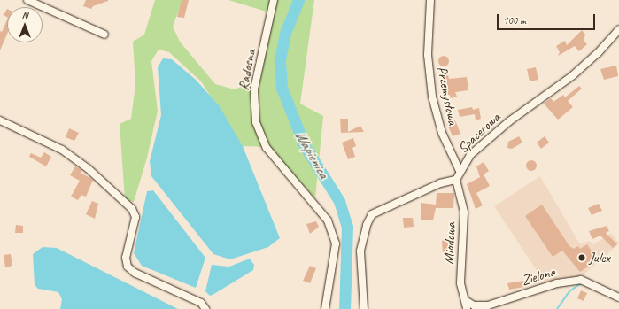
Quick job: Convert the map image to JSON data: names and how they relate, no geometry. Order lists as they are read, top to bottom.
{
  "streets": {
    "street": [
      "Radosna",
      "Przemysłowa",
      "Spacerowa",
      "Miodowa",
      "Zielona"
    ]
  },
  "crossings": [
    ["Przemysłowa", "Spacerowa"],
    ["Spacerowa", "Miodowa"],
    ["Miodowa", "Zielona"]
  ],
  "water": ["Wapienica"],
  "places": ["Julex"],
  "scale_bar": "100 m",
  "north": "top"
}
